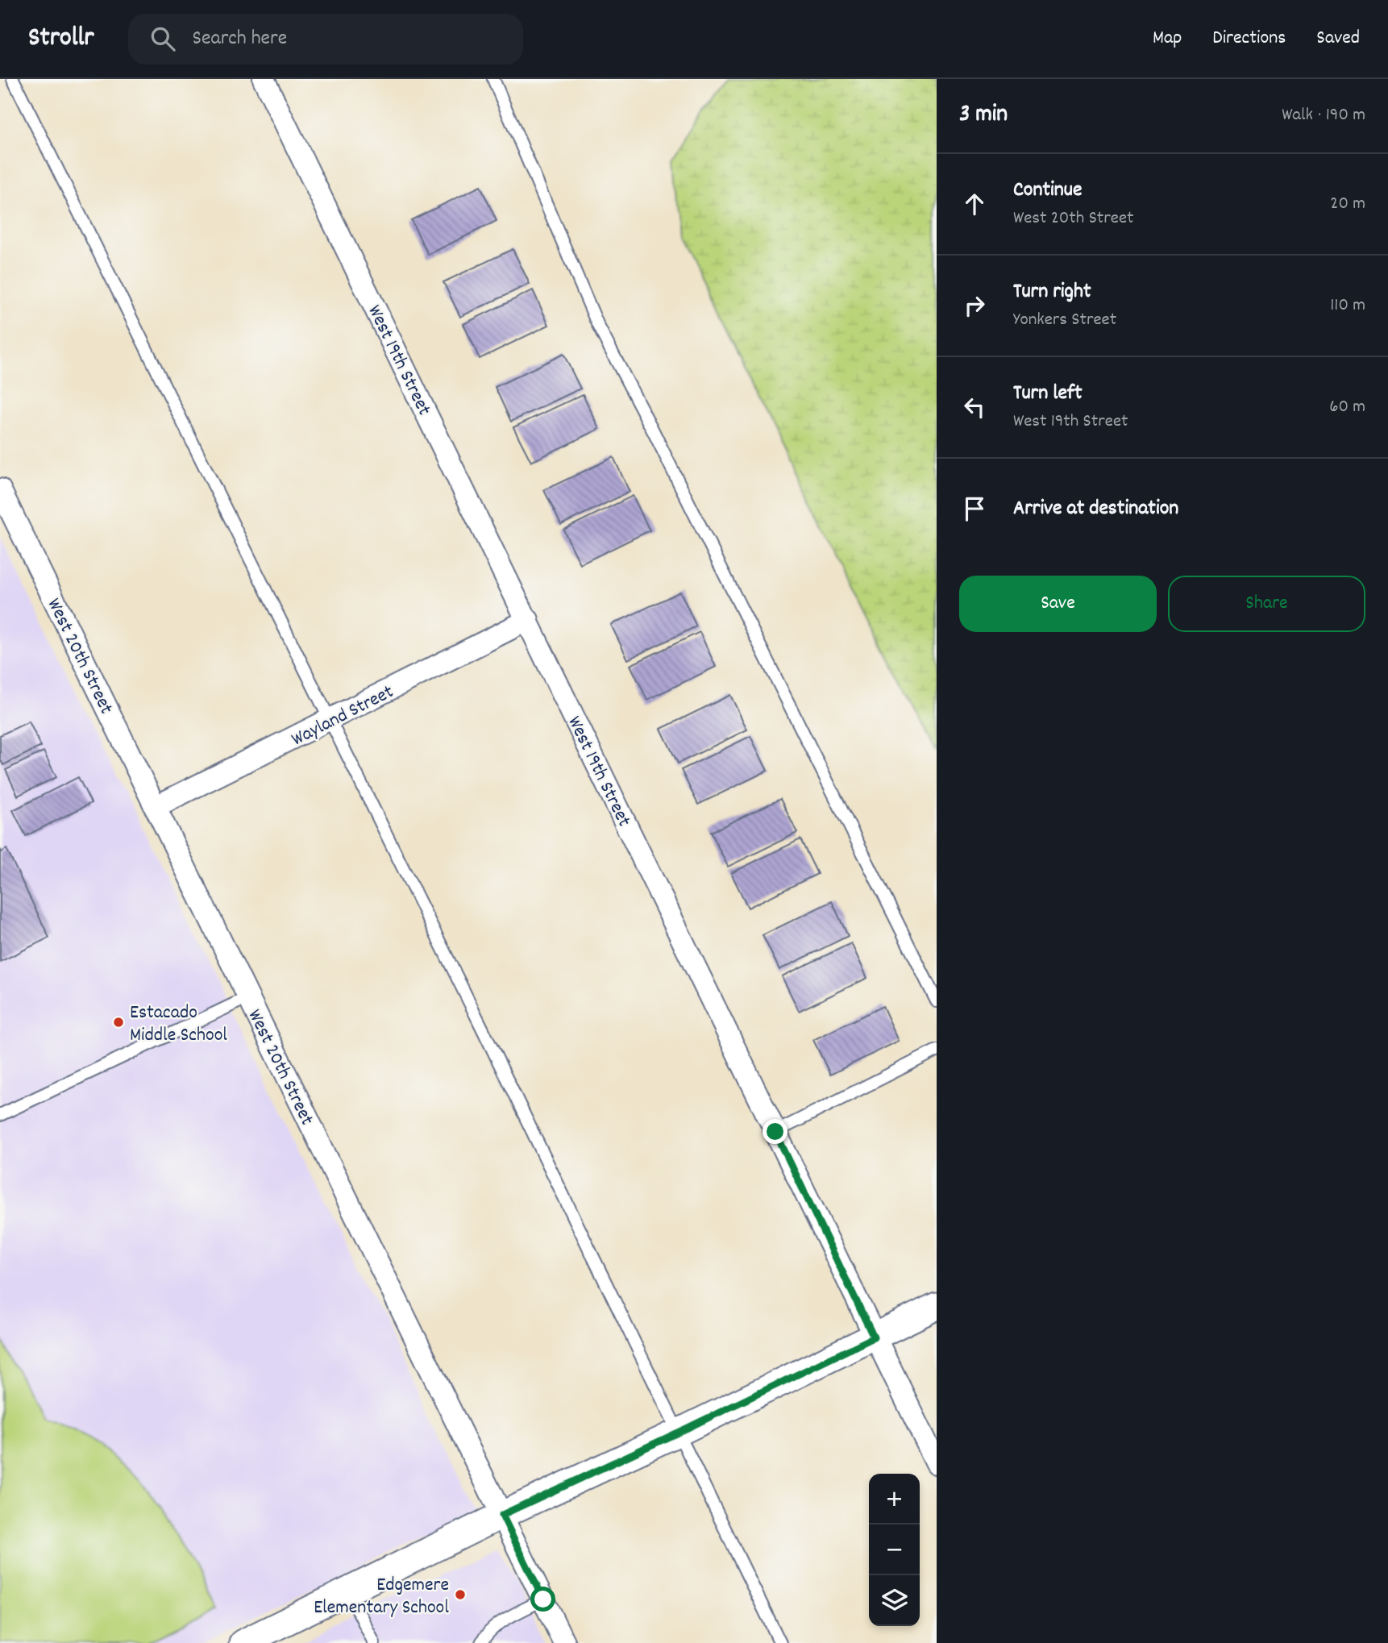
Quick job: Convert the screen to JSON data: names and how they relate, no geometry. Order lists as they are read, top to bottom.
{
  "streets": {
    "street": ["West 19th Street", "West 20th Street", "Wayland Street"]
  },
  "crossings": [
    ["West 19th Street", "Wayland Street"],
    ["West 20th Street", "Wayland Street"]
  ],
  "places": ["Estacado Middle School", "Edgemere Elementary School"],
  "page": {
    "header": "Strollr",
    "search": "Search here",
    "nav": ["Map", "Directions", "Saved"],
    "heading": ["3 min", "Walk · 190 m"],
    "list": [
      ["Continue", "West 20th Street", "20 m"],
      ["Turn right", "Yonkers Street", "110 m"],
      ["Turn left", "West 19th Street", "60 m"],
      "Arrive at destination"
    ],
    "buttons": ["Save", "Share"],
    "map_buttons": ["+", "−"]
  }
}
